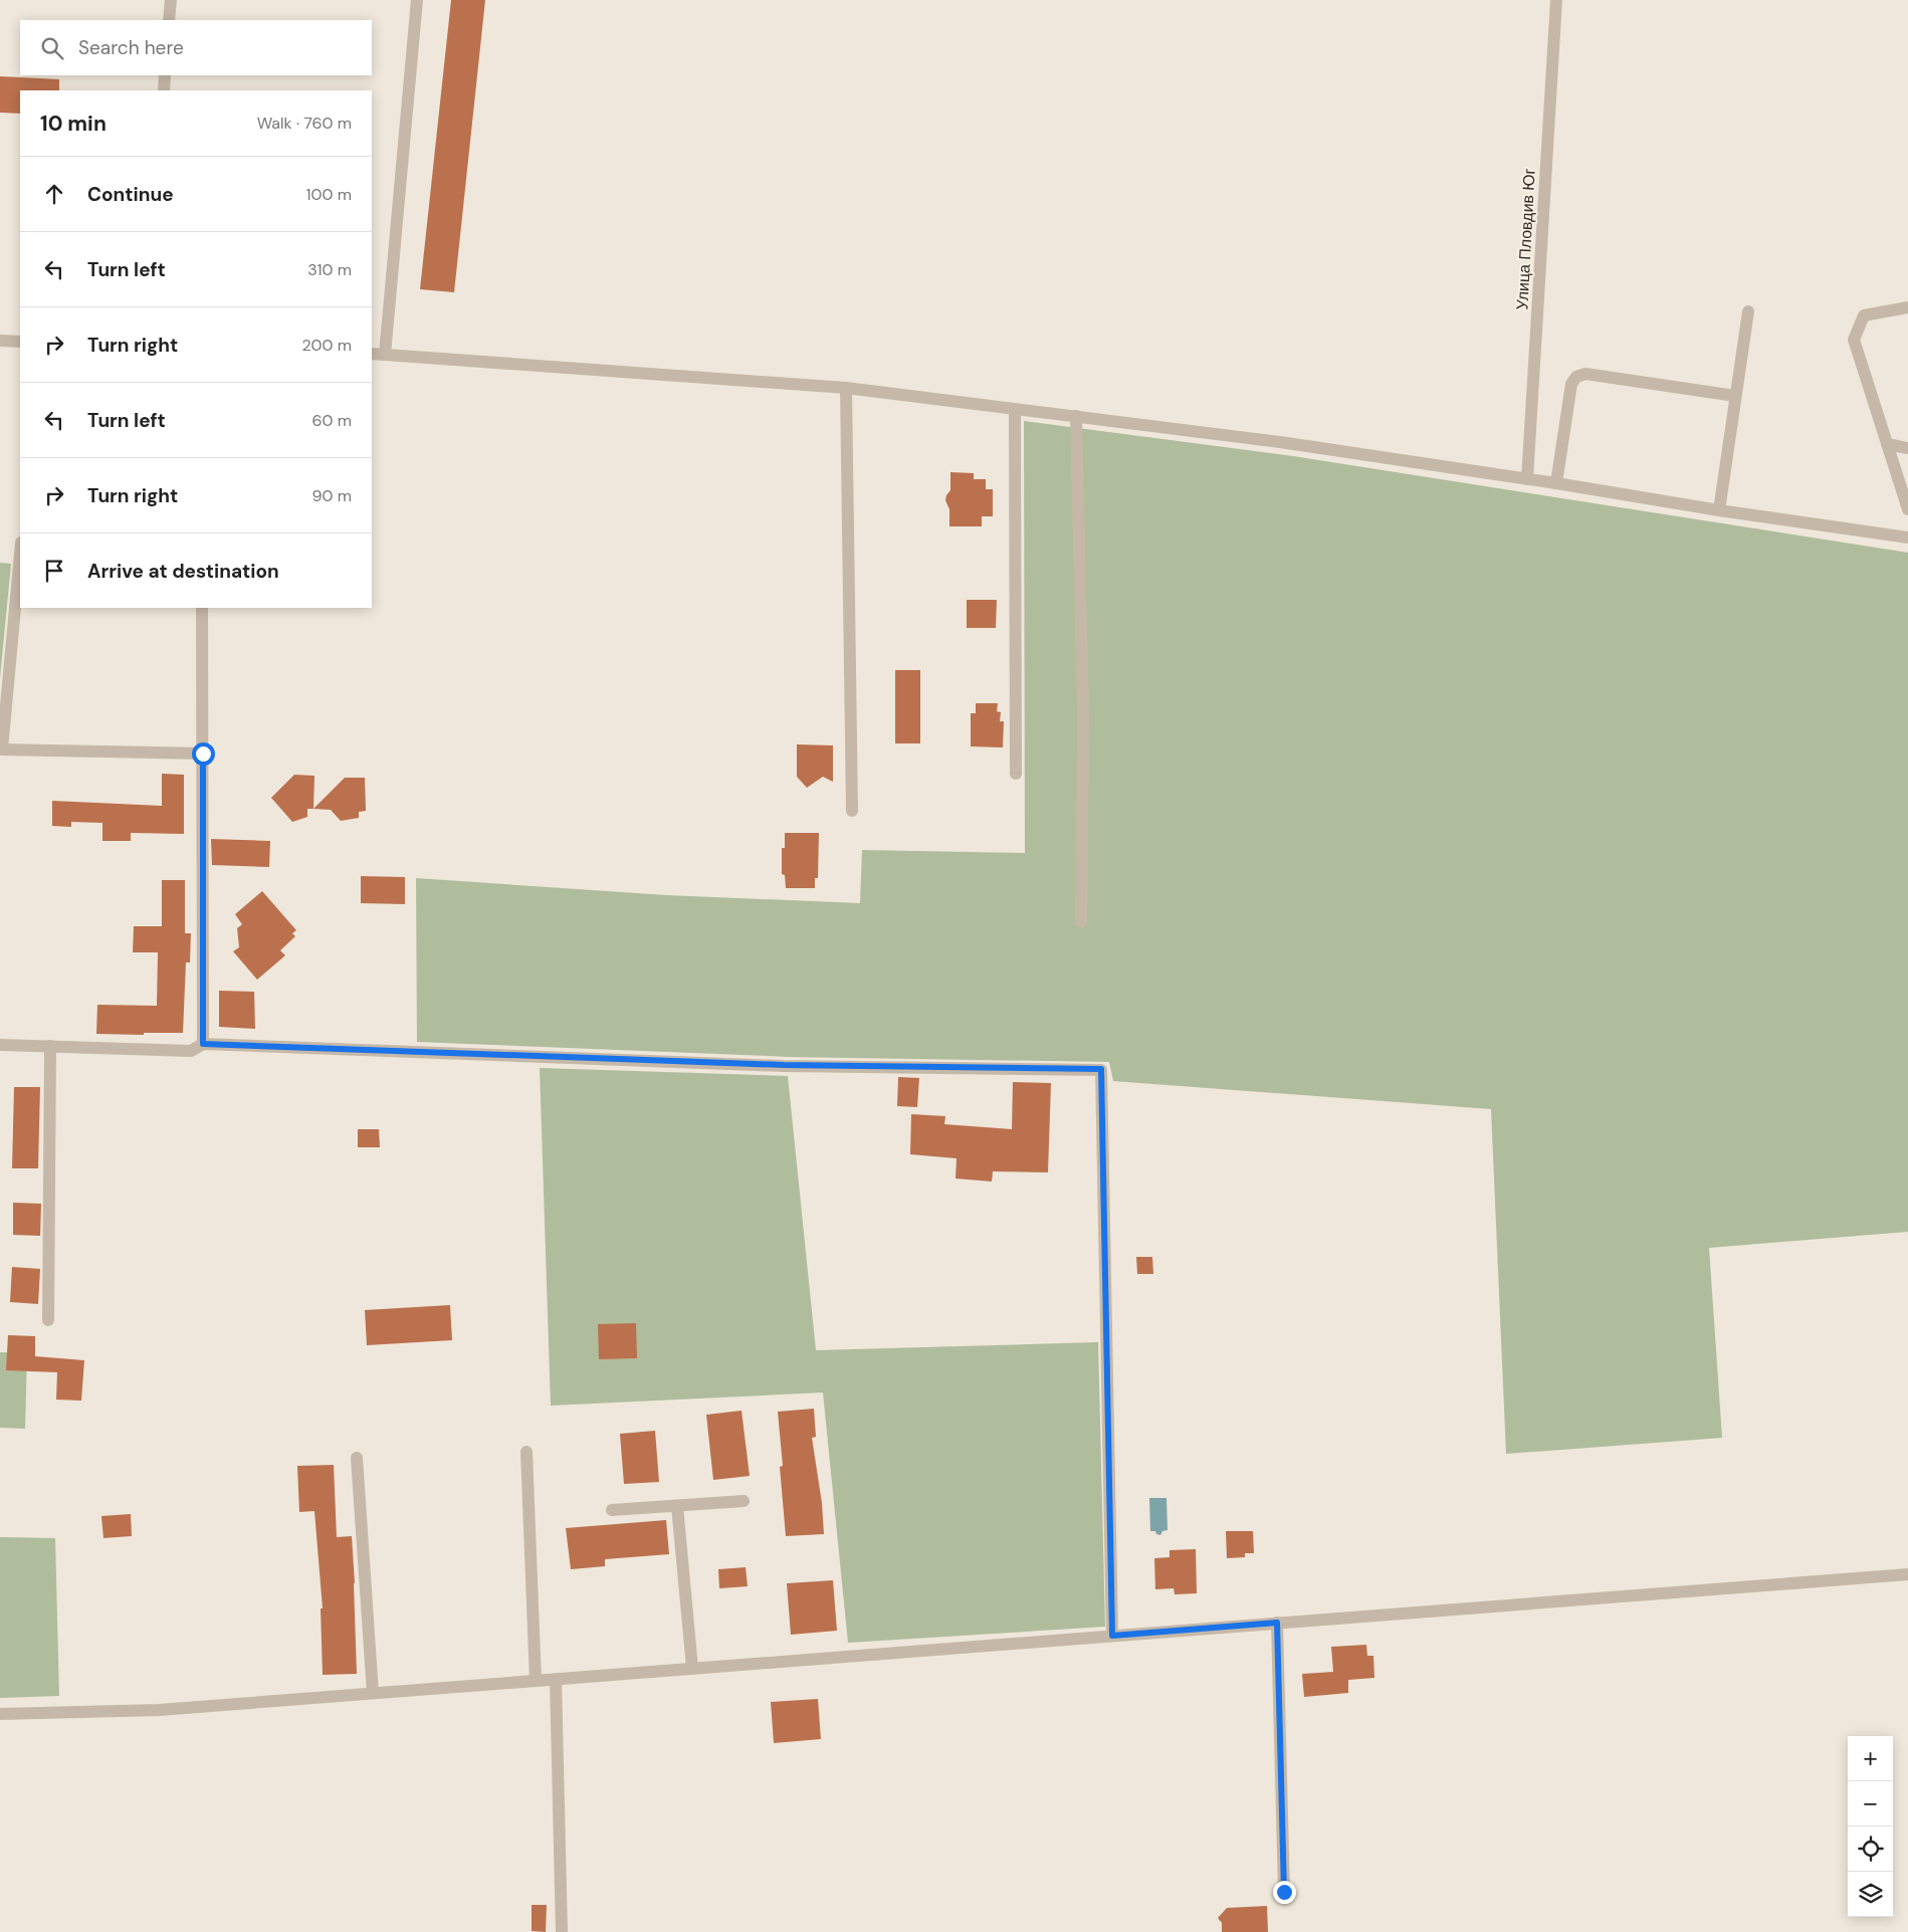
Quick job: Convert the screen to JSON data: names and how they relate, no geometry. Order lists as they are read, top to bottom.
{
  "streets": {
    "street": ["Улица Пловдив Юг"]
  },
  "page": {
    "search": "Search here",
    "heading": ["10 min", "Walk · 760 m"],
    "list": [
      ["Continue", "100 m"],
      ["Turn left", "310 m"],
      ["Turn right", "200 m"],
      ["Turn left", "60 m"],
      ["Turn right", "90 m"],
      "Arrive at destination"
    ],
    "map_buttons": ["+", "−"]
  }
}
